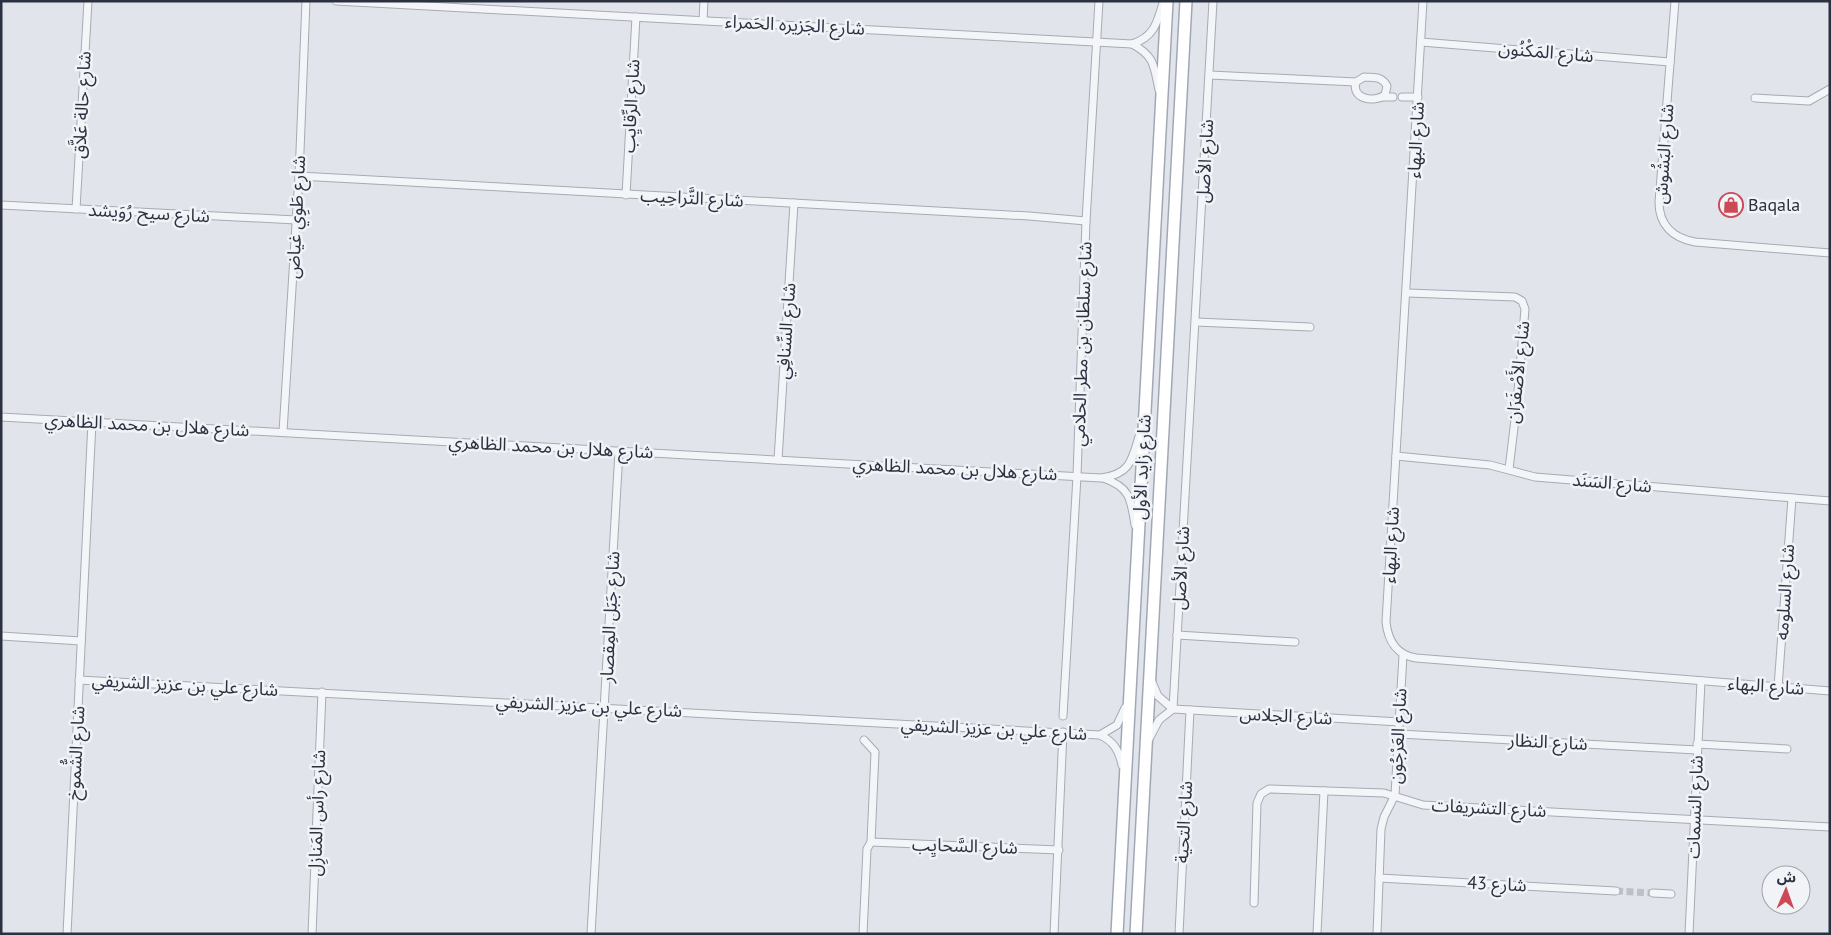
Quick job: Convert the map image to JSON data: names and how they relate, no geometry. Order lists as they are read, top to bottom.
{
  "streets": {
    "main road": ["شارع زايد الأول"],
    "street": [
      "شارع الجَزيره الحَمراء",
      "شارع المَكْنُون",
      "شارع حالة عَلاَّق",
      "شارع الرِّقايِب",
      "شارع البهاء",
      "شارع البَشُوش",
      "شارع الأصل",
      "شارع التَّراحِيب",
      "شارع سيح رُوَيشد",
      "شارع طَوِي غياض",
      "شارع السِّنافِي",
      "شارع سلطان بن مطر الحلامي",
      "شارع الأَصْفَرَان",
      "شارع هلال بن محمد الظاهري",
      "شارع السَنَد",
      "شارع السلومه",
      "شارع جَبَل المِقصار",
      "شارع علي بن عزيز الشريفي",
      "شارع الجلاس",
      "شارع العَرْجُون",
      "شارع النظار",
      "شارع الشُّموخ",
      "شارع النسمات",
      "شارع التشريفات",
      "شارع رأس المَنازِل",
      "شارع التحية",
      "شارع السَّحايِب",
      "شارع 43"
    ]
  },
  "crossings": [
    ["شارع الجَزيره الحَمراء", "شارع الرِّقايِب"],
    ["شارع الجَزيره الحَمراء", "شارع سلطان بن مطر الحلامي"],
    ["شارع المَكْنُون", "شارع البهاء"],
    ["شارع المَكْنُون", "شارع البَشُوش"],
    ["شارع حالة عَلاَّق", "شارع سيح رُوَيشد"],
    ["شارع الرِّقايِب", "شارع التَّراحِيب"],
    ["شارع البهاء", "شارع الأَصْفَرَان"],
    ["شارع البهاء", "شارع السَنَد"],
    ["شارع البهاء", "شارع السلومه"],
    ["شارع البهاء", "شارع العَرْجُون"],
    ["شارع البهاء", "شارع النسمات"],
    ["شارع الأصل", "شارع الجلاس"],
    ["شارع التَّراحِيب", "شارع طَوِي غياض"],
    ["شارع التَّراحِيب", "شارع السِّنافِي"],
    ["شارع التَّراحِيب", "شارع سلطان بن مطر الحلامي"],
    ["شارع سيح رُوَيشد", "شارع طَوِي غياض"],
    ["شارع طَوِي غياض", "شارع هلال بن محمد الظاهري"],
    ["شارع السِّنافِي", "شارع هلال بن محمد الظاهري"],
    ["شارع سلطان بن مطر الحلامي", "شارع هلال بن محمد الظاهري"],
    ["شارع الأَصْفَرَان", "شارع السَنَد"],
    ["شارع هلال بن محمد الظاهري", "شارع زايد الأول"],
    ["شارع هلال بن محمد الظاهري", "شارع جَبَل المِقصار"],
    ["شارع هلال بن محمد الظاهري", "شارع الشُّموخ"],
    ["شارع زايد الأول", "شارع علي بن عزيز الشريفي"],
    ["شارع السَنَد", "شارع السلومه"],
    ["شارع جَبَل المِقصار", "شارع علي بن عزيز الشريفي"],
    ["شارع علي بن عزيز الشريفي", "شارع الشُّموخ"],
    ["شارع علي بن عزيز الشريفي", "شارع رأس المَنازِل"],
    ["شارع الجلاس", "شارع العَرْجُون"],
    ["شارع الجلاس", "شارع التحية"],
    ["شارع العَرْجُون", "شارع النظار"],
    ["شارع العَرْجُون", "شارع التشريفات"],
    ["شارع العَرْجُون", "شارع 43"],
    ["شارع النظار", "شارع النسمات"],
    ["شارع النسمات", "شارع التشريفات"]
  ],
  "places": {
    "shop": ["Baqala"]
  },
  "north": "top"
}
